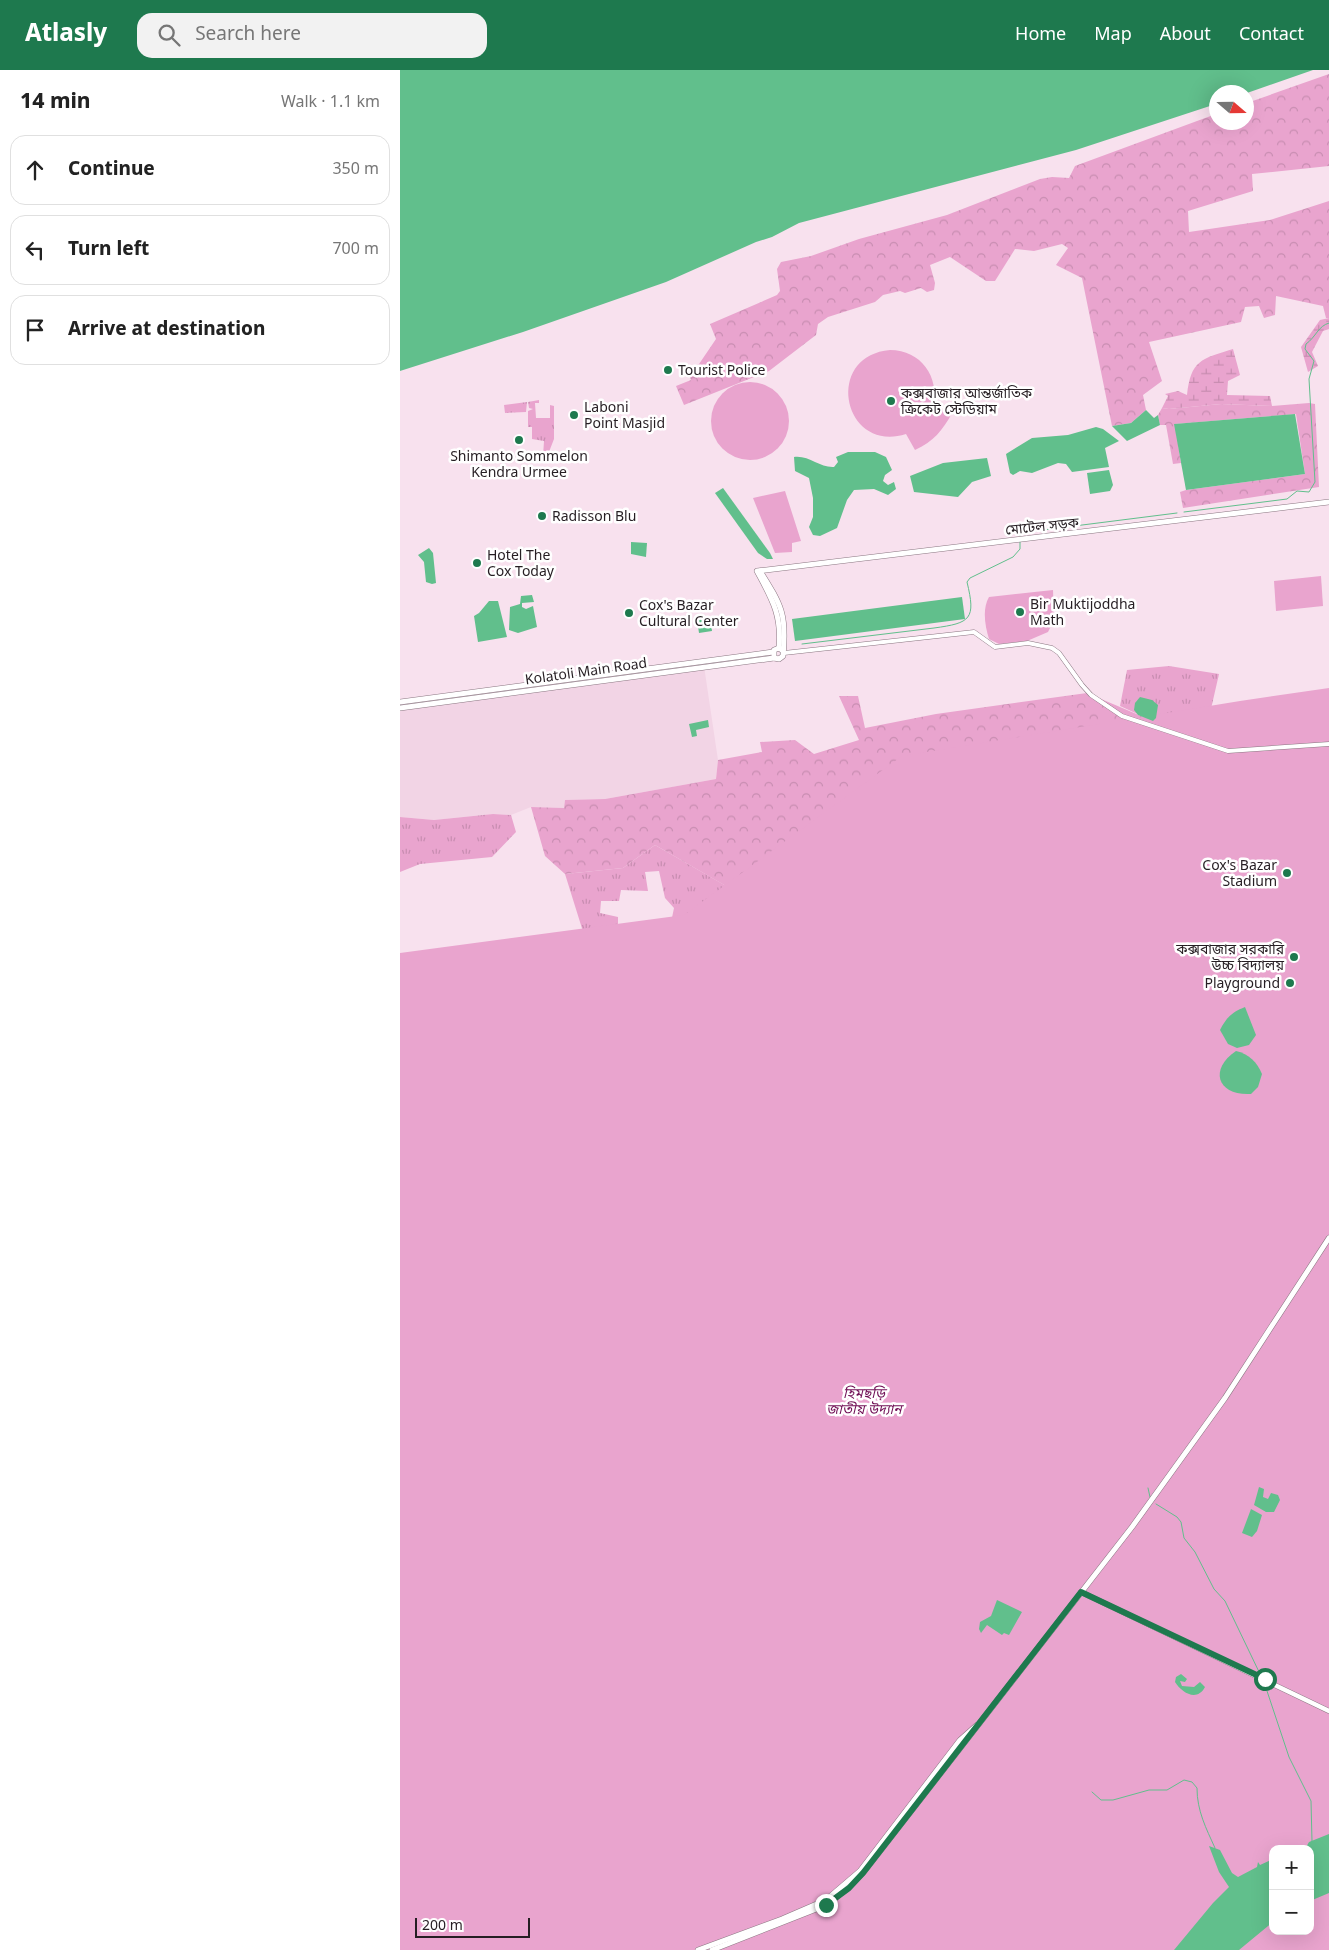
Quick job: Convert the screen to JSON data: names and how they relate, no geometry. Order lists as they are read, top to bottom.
{
  "streets": {
    "main road": ["মোটেল সড়ক", "Kolatoli Main Road"]
  },
  "parks": ["হিমছড়ি জাতীয় উদ্যান"],
  "places": [
    "Tourist Police",
    "কক্সবাজার আন্তর্জাতিক ক্রিকেট স্টেডিয়াম",
    "Laboni Point Masjid",
    "Shimanto Sommelon Kendra Urmee",
    "Radisson Blu",
    "Hotel The Cox Today",
    "Bir Muktijoddha Math",
    "Cox's Bazar Cultural Center",
    "Cox's Bazar Stadium",
    "কক্সবাজার সরকারি উচ্চ বিদ্যালয়",
    "Playground"
  ],
  "scale_bar": "200 m",
  "north": "right",
  "page": {
    "header": "Atlasly",
    "search": "Search here",
    "nav": [
      "Home",
      "Map",
      "About",
      "Contact"
    ],
    "heading": ["14 min", "Walk · 1.1 km"],
    "list": [
      ["Continue", "350 m"],
      ["Turn left", "700 m"],
      "Arrive at destination"
    ],
    "map_buttons": ["+", "−"],
    "scale": "200 m"
  }
}
